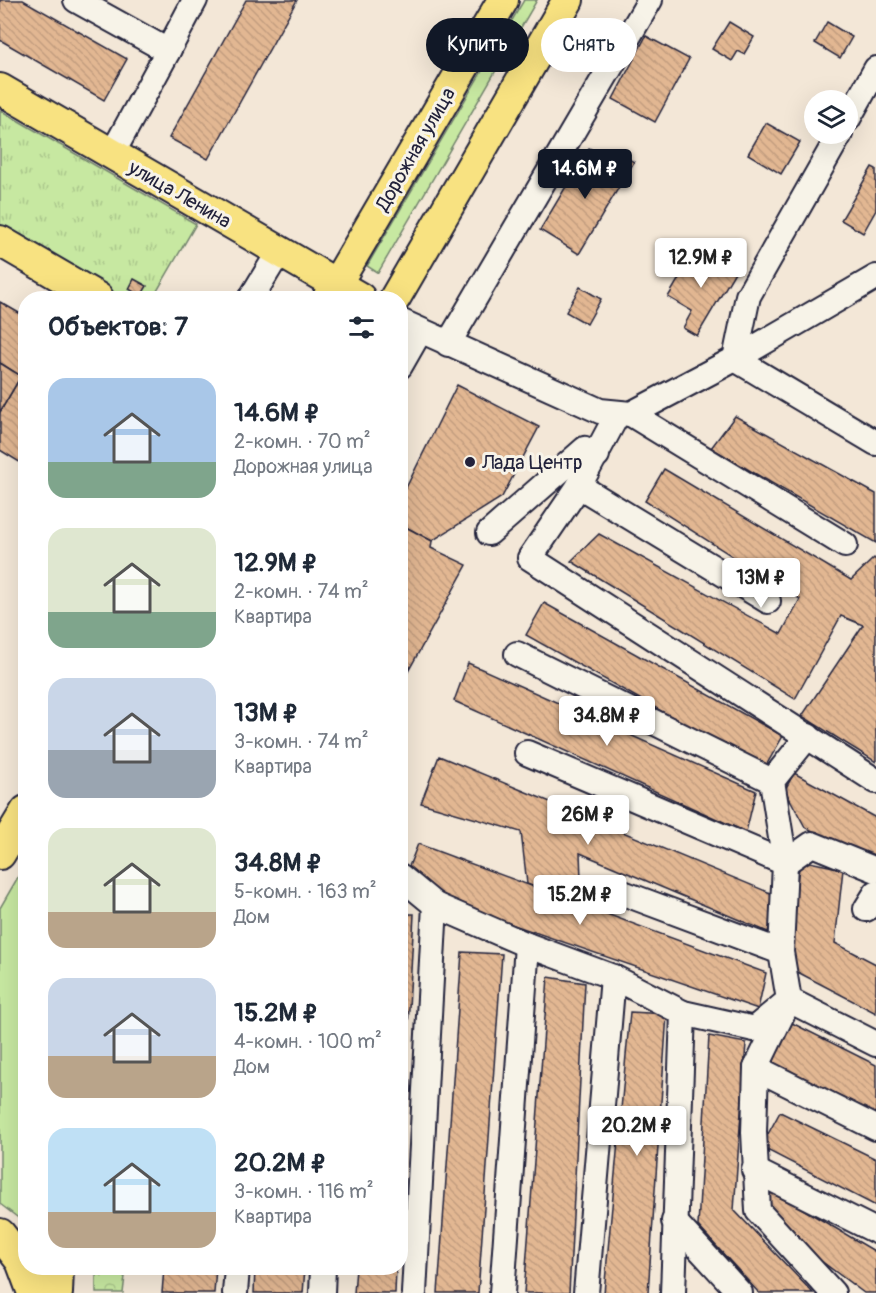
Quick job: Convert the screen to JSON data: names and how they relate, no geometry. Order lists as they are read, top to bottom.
{
  "streets": {
    "main road": ["Дорожная улица", "улица Ленина"]
  },
  "places": ["Лада Центр"],
  "page": {
    "chip": ["Купить", "Снять"],
    "price": [
      "14.6M ₽",
      "12.9M ₽",
      "13M ₽",
      "34.8M ₽",
      "26M ₽",
      "15.2M ₽",
      "20.2M ₽"
    ],
    "heading": "Объектов: 7",
    "list": [
      {
        "name": "14.6M ₽",
        "note": "2-комн. · 70 m² · Дорожная улица"
      },
      {
        "name": "12.9M ₽",
        "note": "2-комн. · 74 m² · Квартира"
      },
      {
        "name": "13M ₽",
        "note": "3-комн. · 74 m² · Квартира"
      },
      {
        "name": "34.8M ₽",
        "note": "5-комн. · 163 m² · Дом"
      },
      {
        "name": "15.2M ₽",
        "note": "4-комн. · 100 m² · Дом"
      },
      {
        "name": "20.2M ₽",
        "note": "3-комн. · 116 m² · Квартира"
      }
    ]
  }
}
